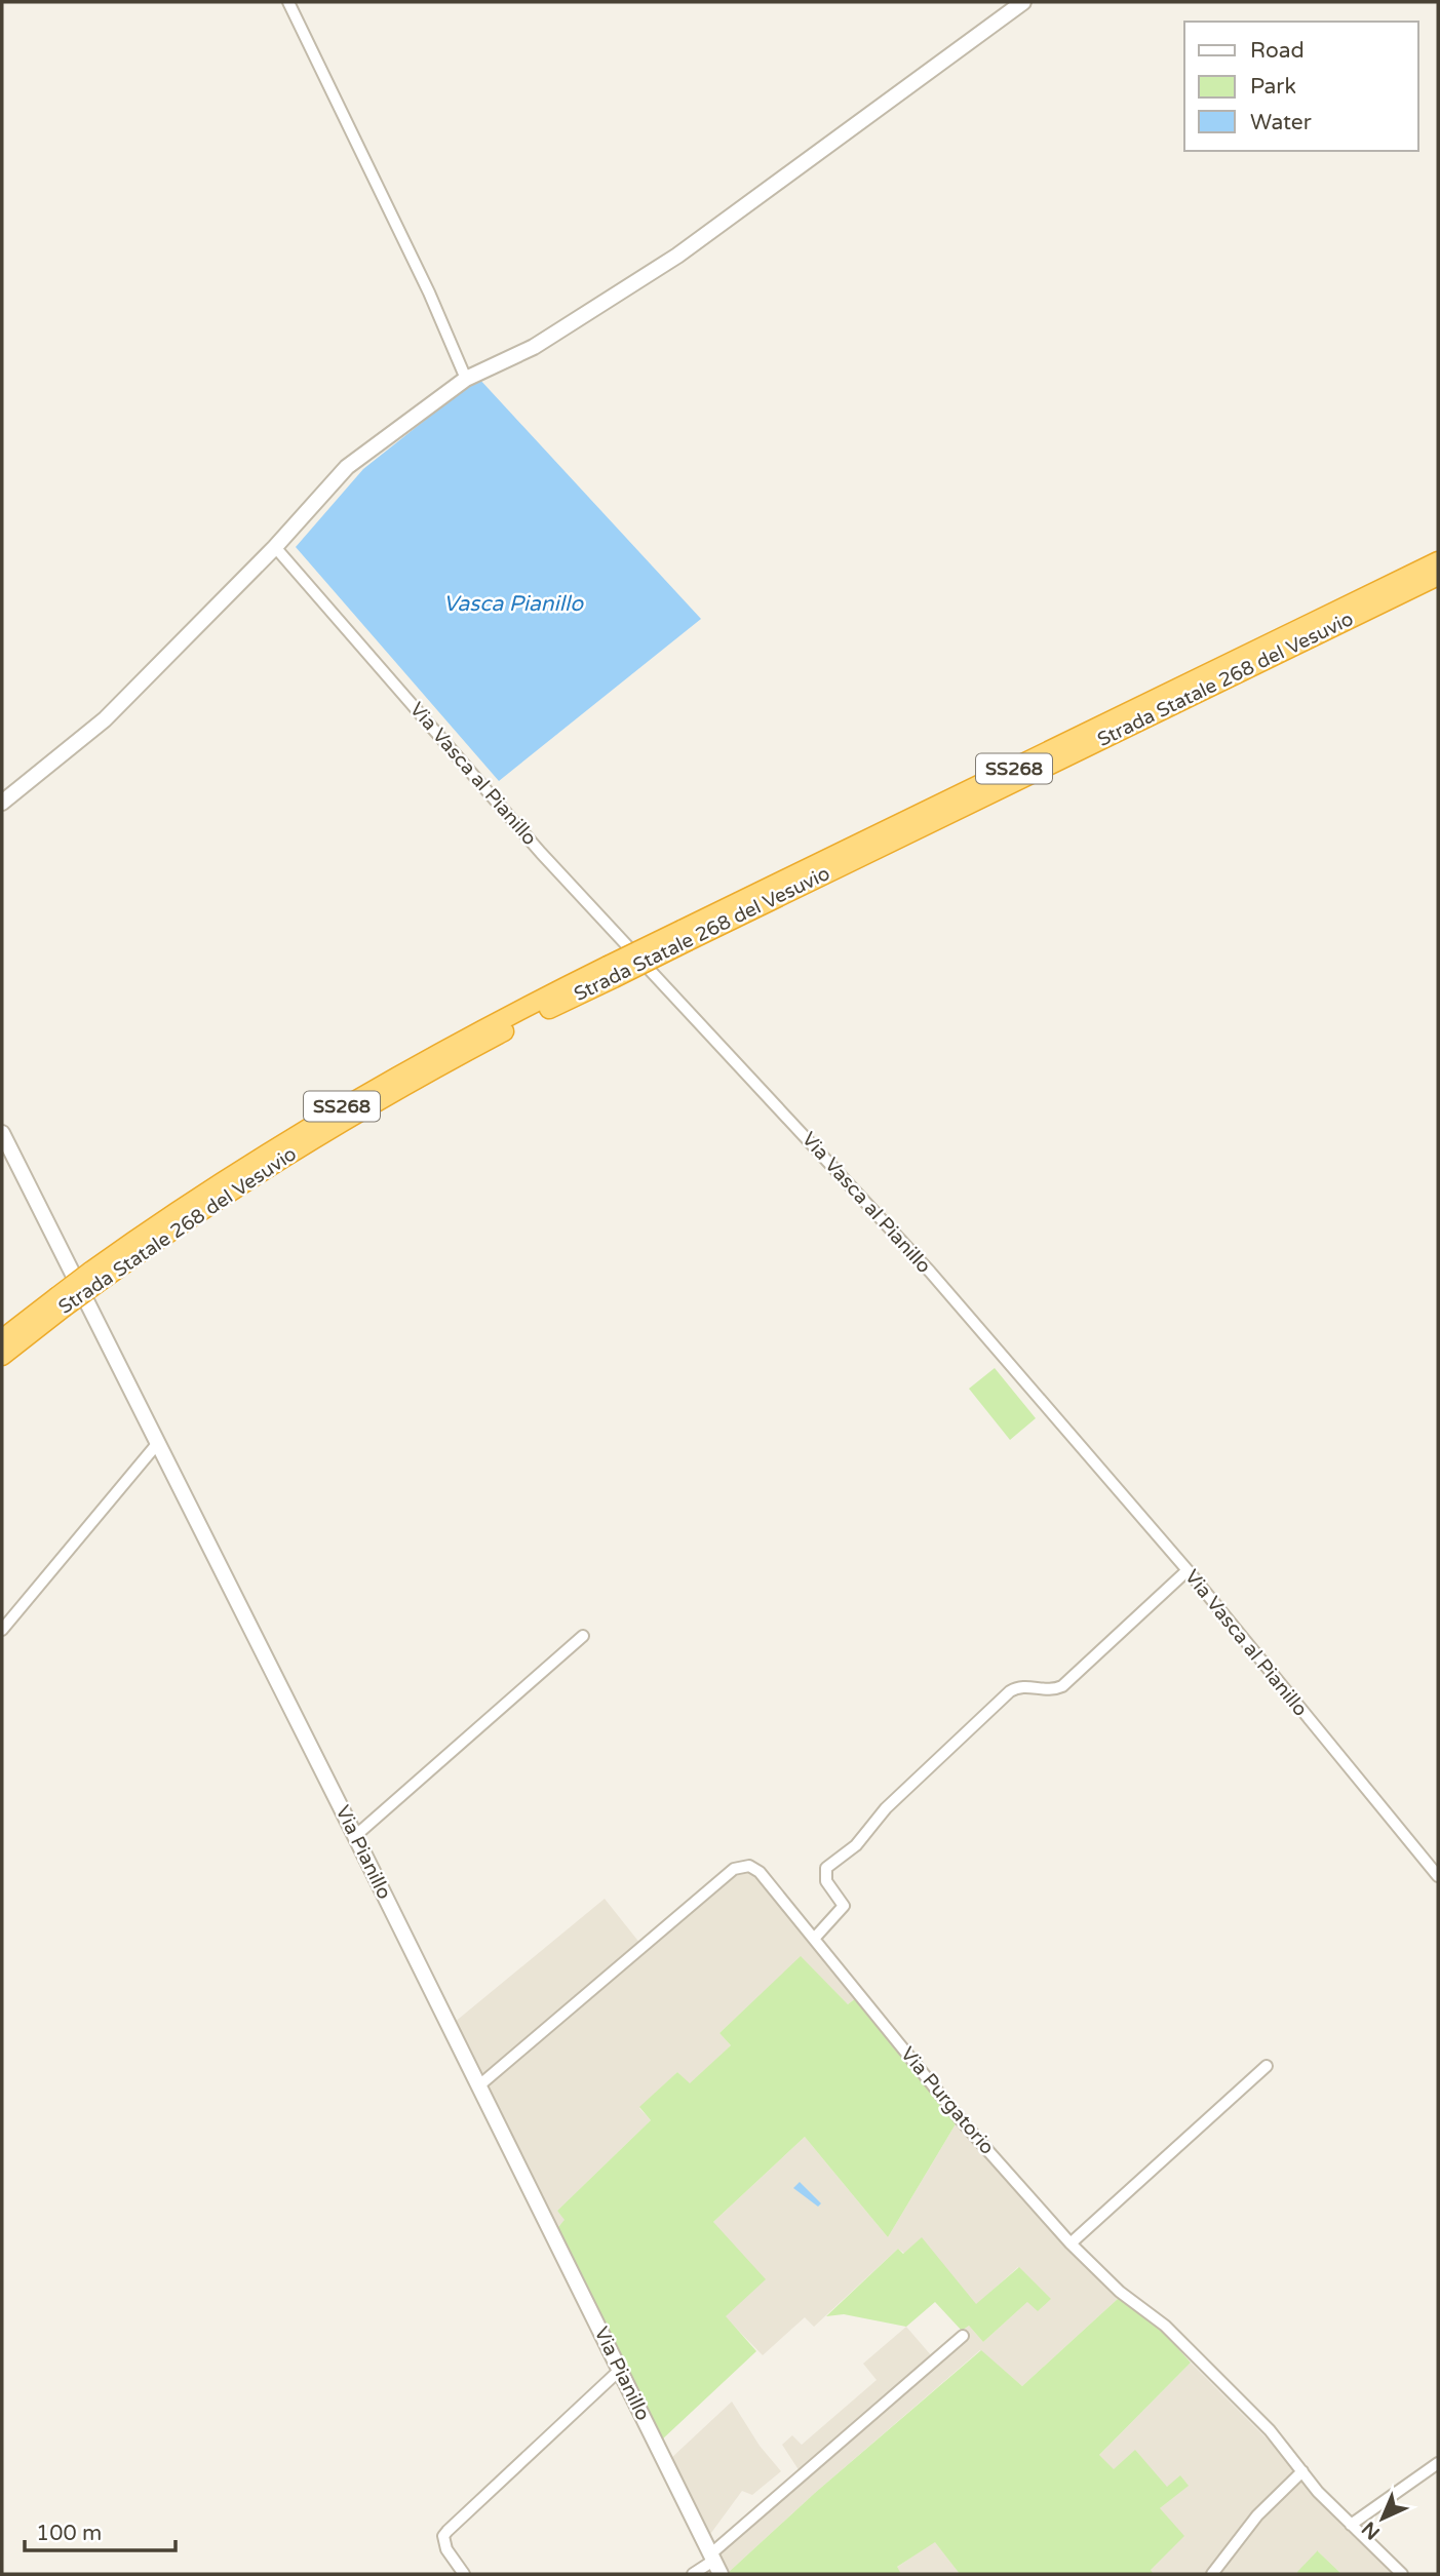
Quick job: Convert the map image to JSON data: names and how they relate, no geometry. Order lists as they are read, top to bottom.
{
  "streets": {
    "highway": ["Strada Statale 268 del Vesuvio", "SS268"],
    "street": ["Via Vasca al Pianillo", "Via Pianillo", "Via Purgatorio"]
  },
  "crossings": [
    ["Via Pianillo", "Via Purgatorio"]
  ],
  "water": ["Vasca Pianillo"],
  "legend": ["Road", "Park", "Water"],
  "scale_bar": "100 m",
  "north": "bottom left"
}
